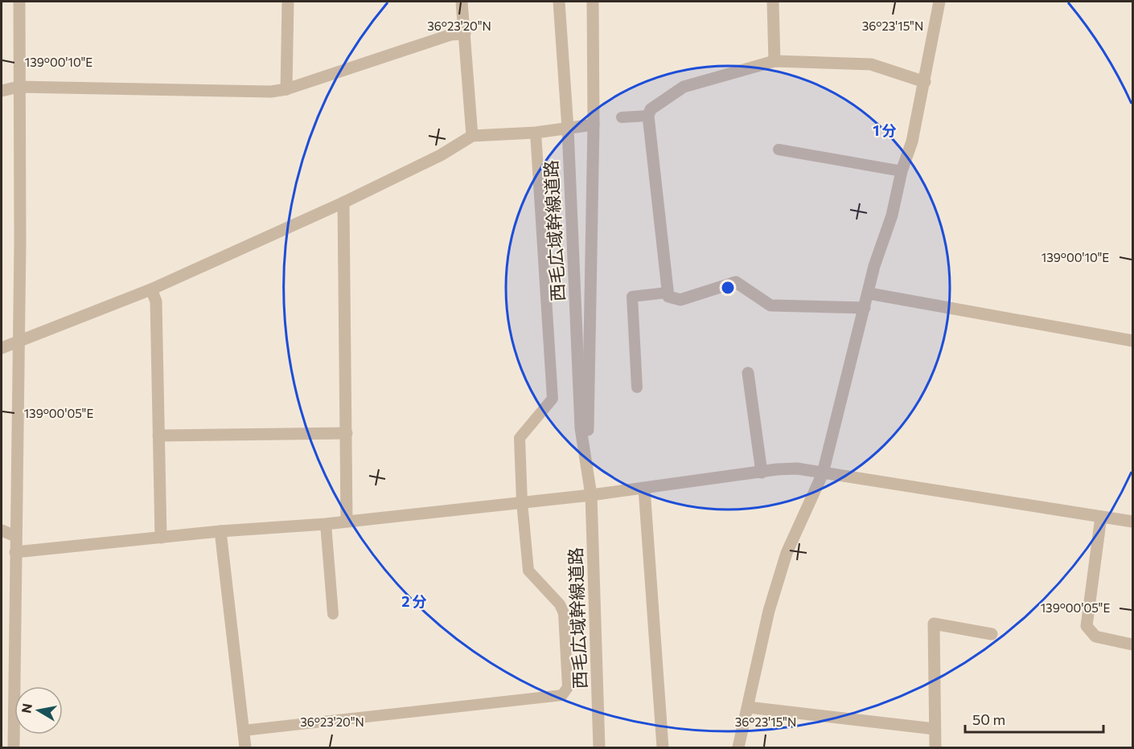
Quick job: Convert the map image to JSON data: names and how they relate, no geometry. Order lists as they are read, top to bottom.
{
  "streets": {
    "street": ["西毛広域幹線道路"]
  },
  "scale_bar": "50 m",
  "north": "left",
  "coordinates": [
    "36°23'20\"N",
    "36°23'15\"N",
    "139°00'10\"E",
    "139°00'05\"E"
  ],
  "rings": ["1 分", "2 分"]
}
